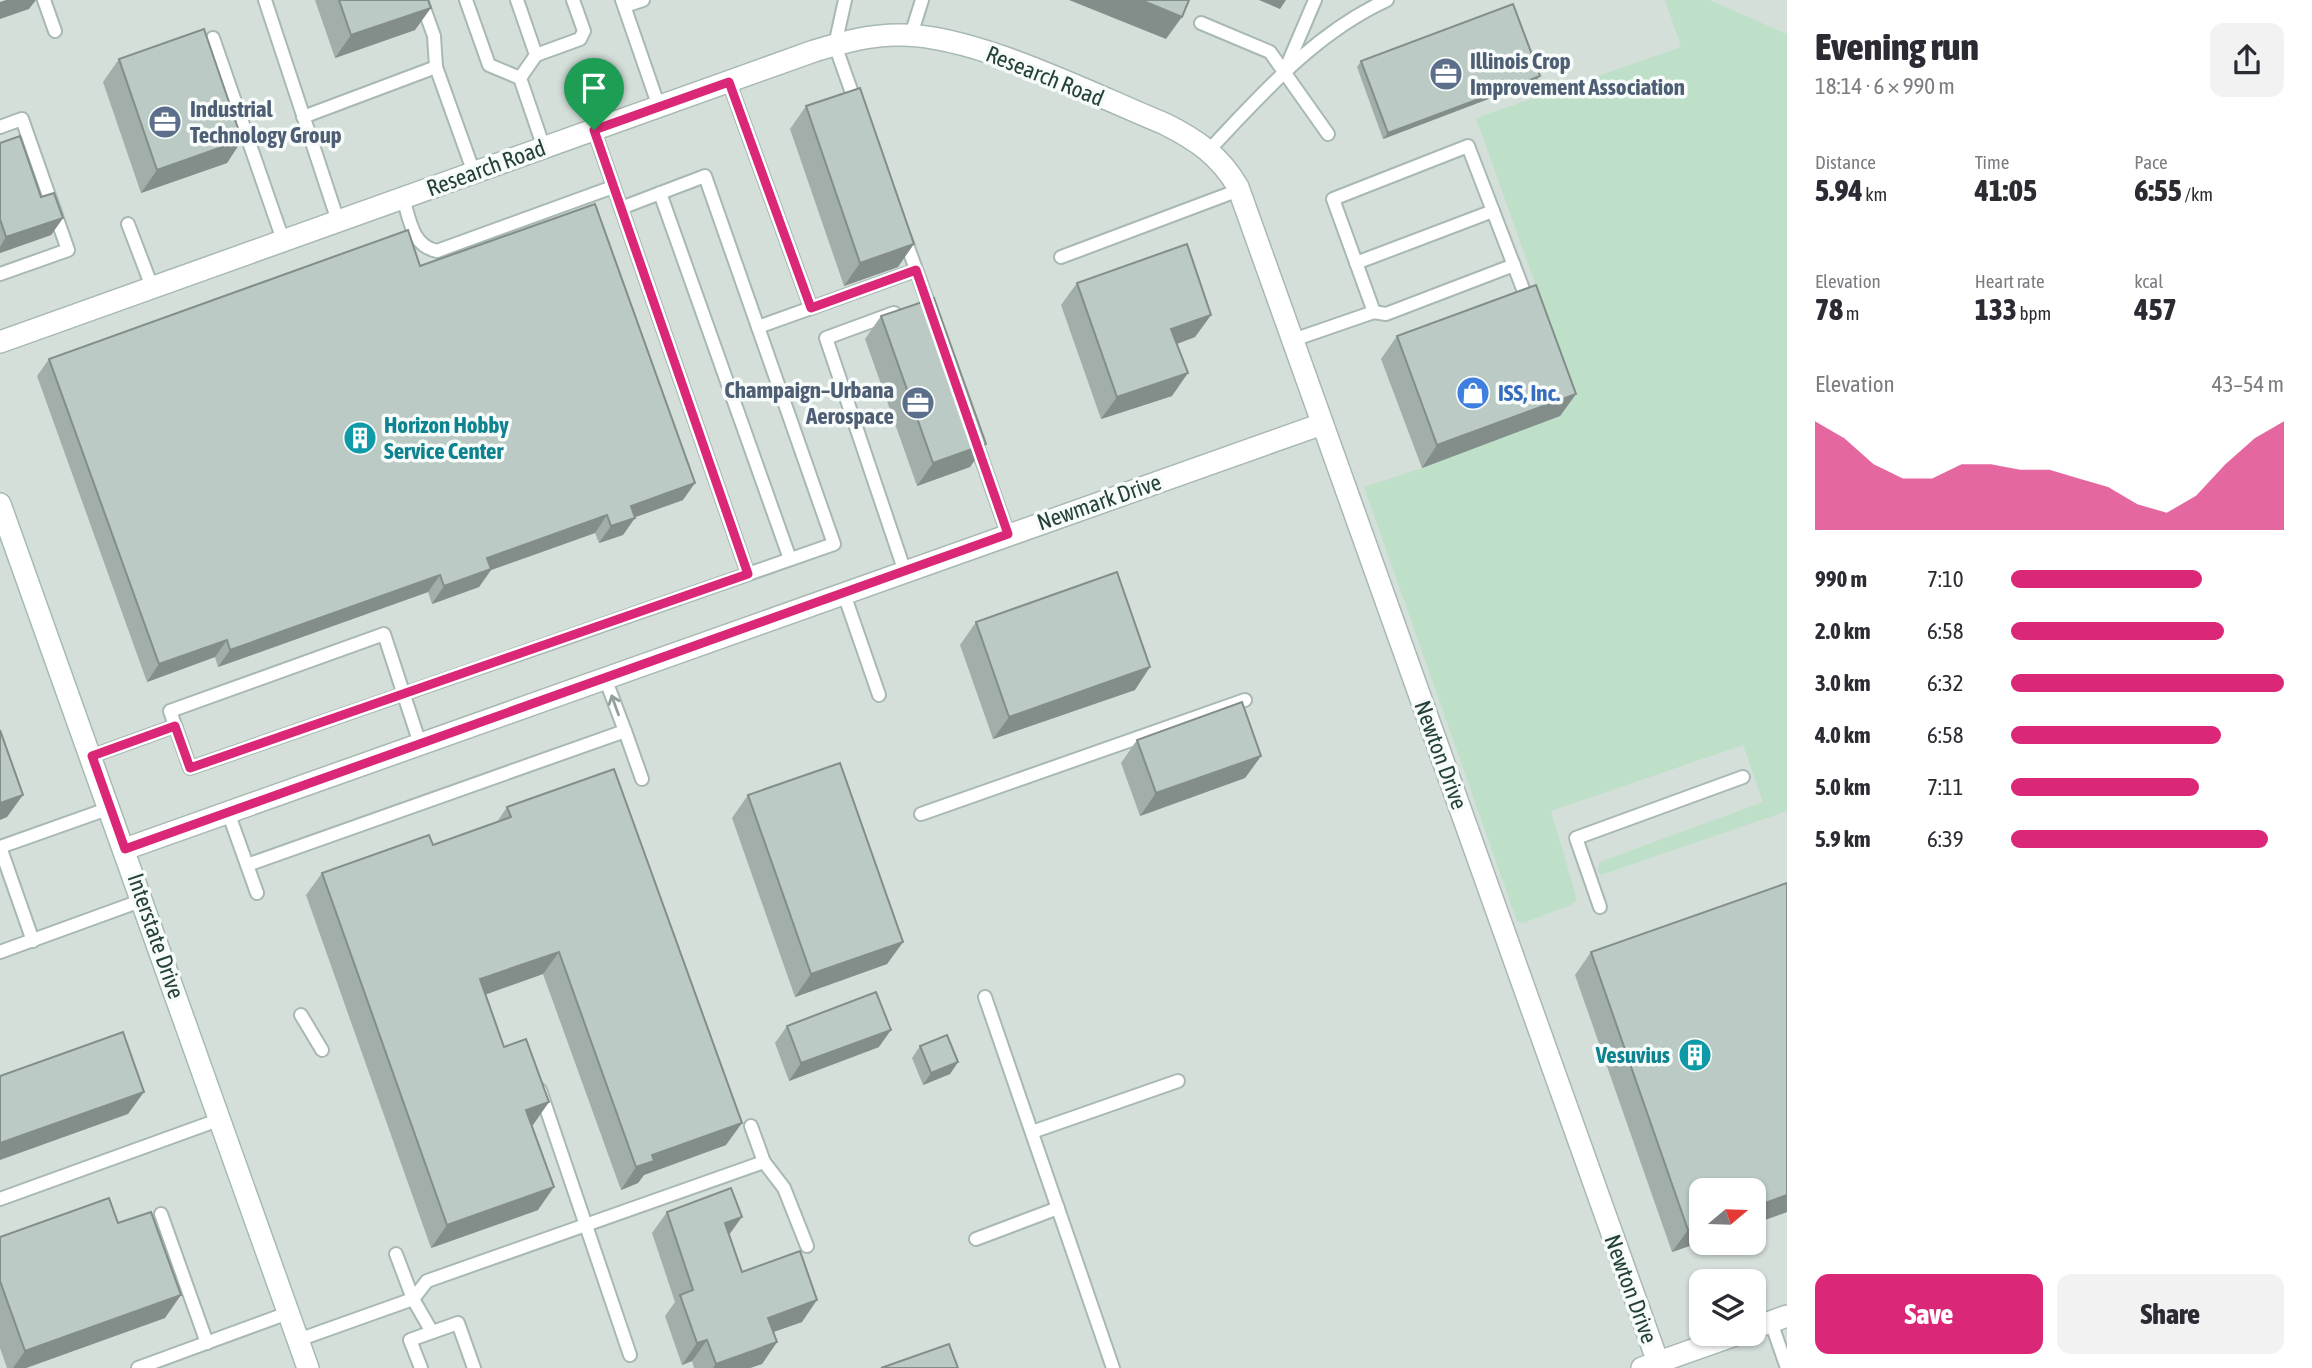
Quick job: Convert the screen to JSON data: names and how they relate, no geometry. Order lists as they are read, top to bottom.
{
  "streets": {
    "street": [
      "Research Road",
      "Newmark Drive",
      "Newton Drive",
      "Interstate Drive"
    ]
  },
  "crossings": [
    ["Research Road", "Newton Drive"],
    ["Newmark Drive", "Newton Drive"],
    ["Newmark Drive", "Interstate Drive"]
  ],
  "places": {
    "office": ["Illinois Crop Improvement Association", "Industrial Technology Group", "Champaign–Urbana Aerospace"],
    "shop": ["ISS, Inc."],
    "building": ["Horizon Hobby Service Center", "Vesuvius"]
  },
  "north": "right",
  "page": {
    "heading": ["Evening run", "18:14 · 6 × 990 m"],
    "stats": [
      ["Distance", "5.94 km"],
      ["Time", "41:05"],
      ["Pace", "6:55 /km"],
      ["Elevation", "78 m"],
      ["Heart rate", "133 bpm"],
      ["kcal", "457"]
    ],
    "chart": ["Elevation", "43–54 m"],
    "list": [
      {
        "name": "990 m",
        "note": "7:10"
      },
      {
        "name": "2.0 km",
        "note": "6:58"
      },
      {
        "name": "3.0 km",
        "note": "6:32"
      },
      {
        "name": "4.0 km",
        "note": "6:58"
      },
      {
        "name": "5.0 km",
        "note": "7:11"
      },
      {
        "name": "5.9 km",
        "note": "6:39"
      }
    ],
    "buttons": ["Save", "Share"]
  }
}
